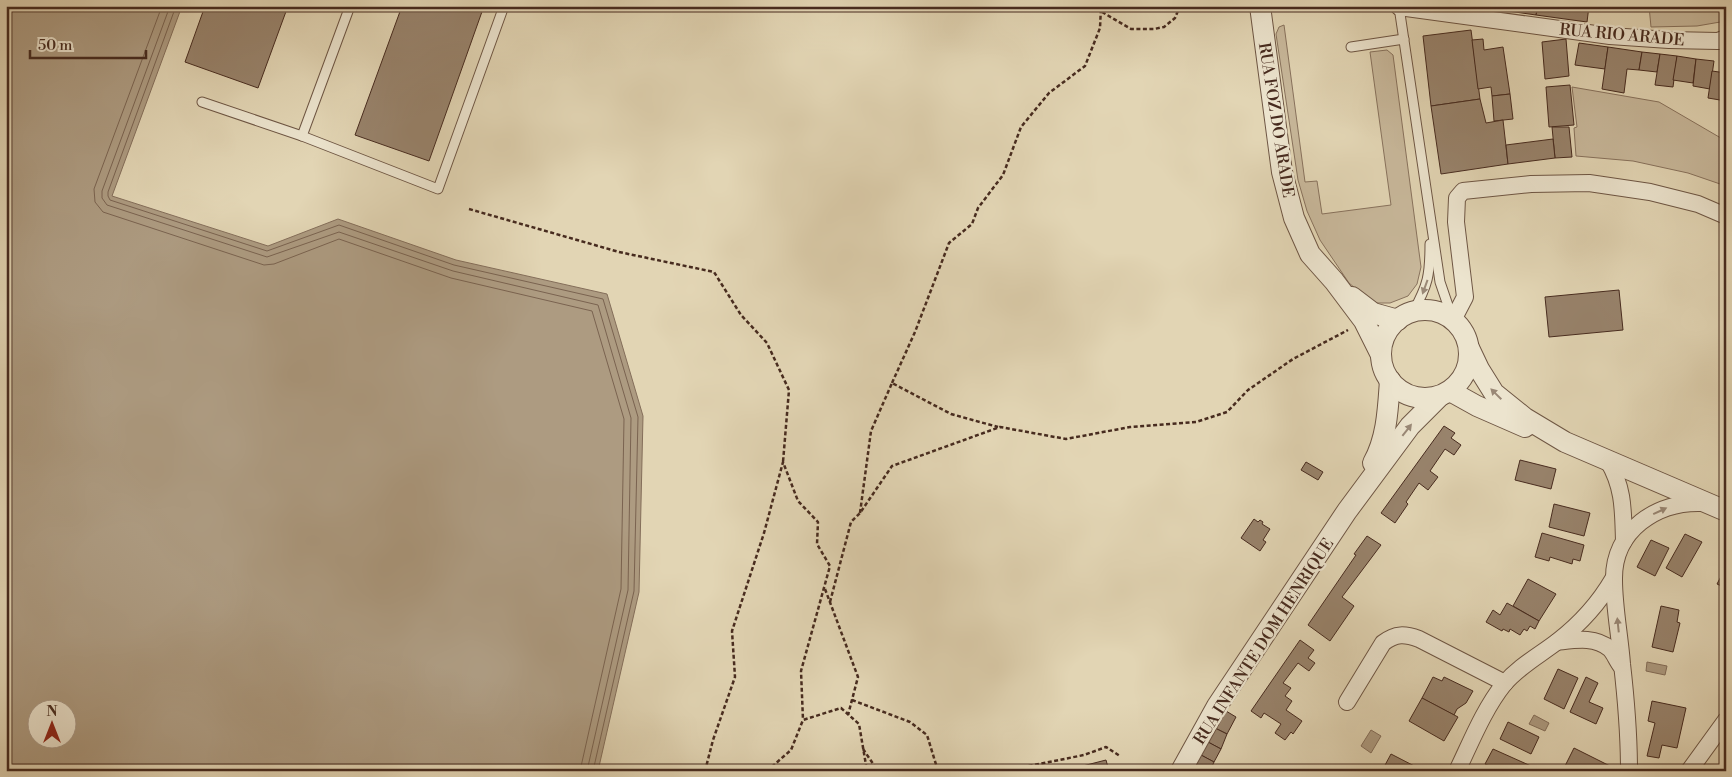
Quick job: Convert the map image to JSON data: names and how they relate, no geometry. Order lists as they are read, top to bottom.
{
  "streets": {
    "street": ["RUA RIO ARADE", "RUA FOZ DO ARADE", "RUA INFANTE DOM HENRIQUE"]
  },
  "crossings": [
    ["RUA FOZ DO ARADE", "RUA INFANTE DOM HENRIQUE"]
  ],
  "scale_bar": "50 m",
  "north": "top"
}
